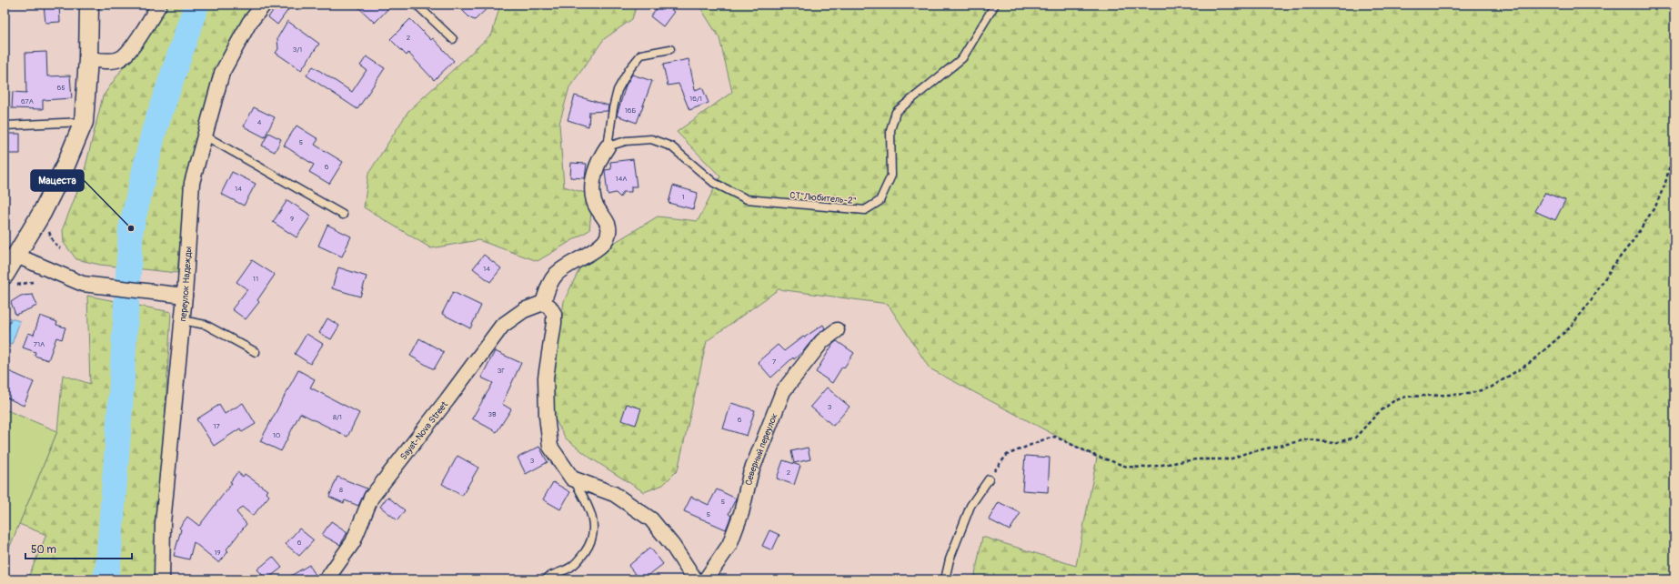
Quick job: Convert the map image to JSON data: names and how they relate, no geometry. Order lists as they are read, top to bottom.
{
  "streets": {
    "street": ["переулок Надежды", "Sayat-Nova Street", "Северный переулок"],
    "lane": ["СТ\"Любитель-2\""]
  },
  "places": ["Мацеста"],
  "house_numbers": [
    "2",
    "3/1",
    "65",
    "16/1",
    "67А",
    "16Б",
    "4",
    "5",
    "6",
    "14А",
    "14",
    "1",
    "9",
    "14",
    "11",
    "71А",
    "7",
    "3Г",
    "3",
    "3В",
    "8/1",
    "6",
    "17",
    "10",
    "3",
    "2",
    "8",
    "5",
    "5",
    "6",
    "19"
  ],
  "scale_bar": "50 m"
}
